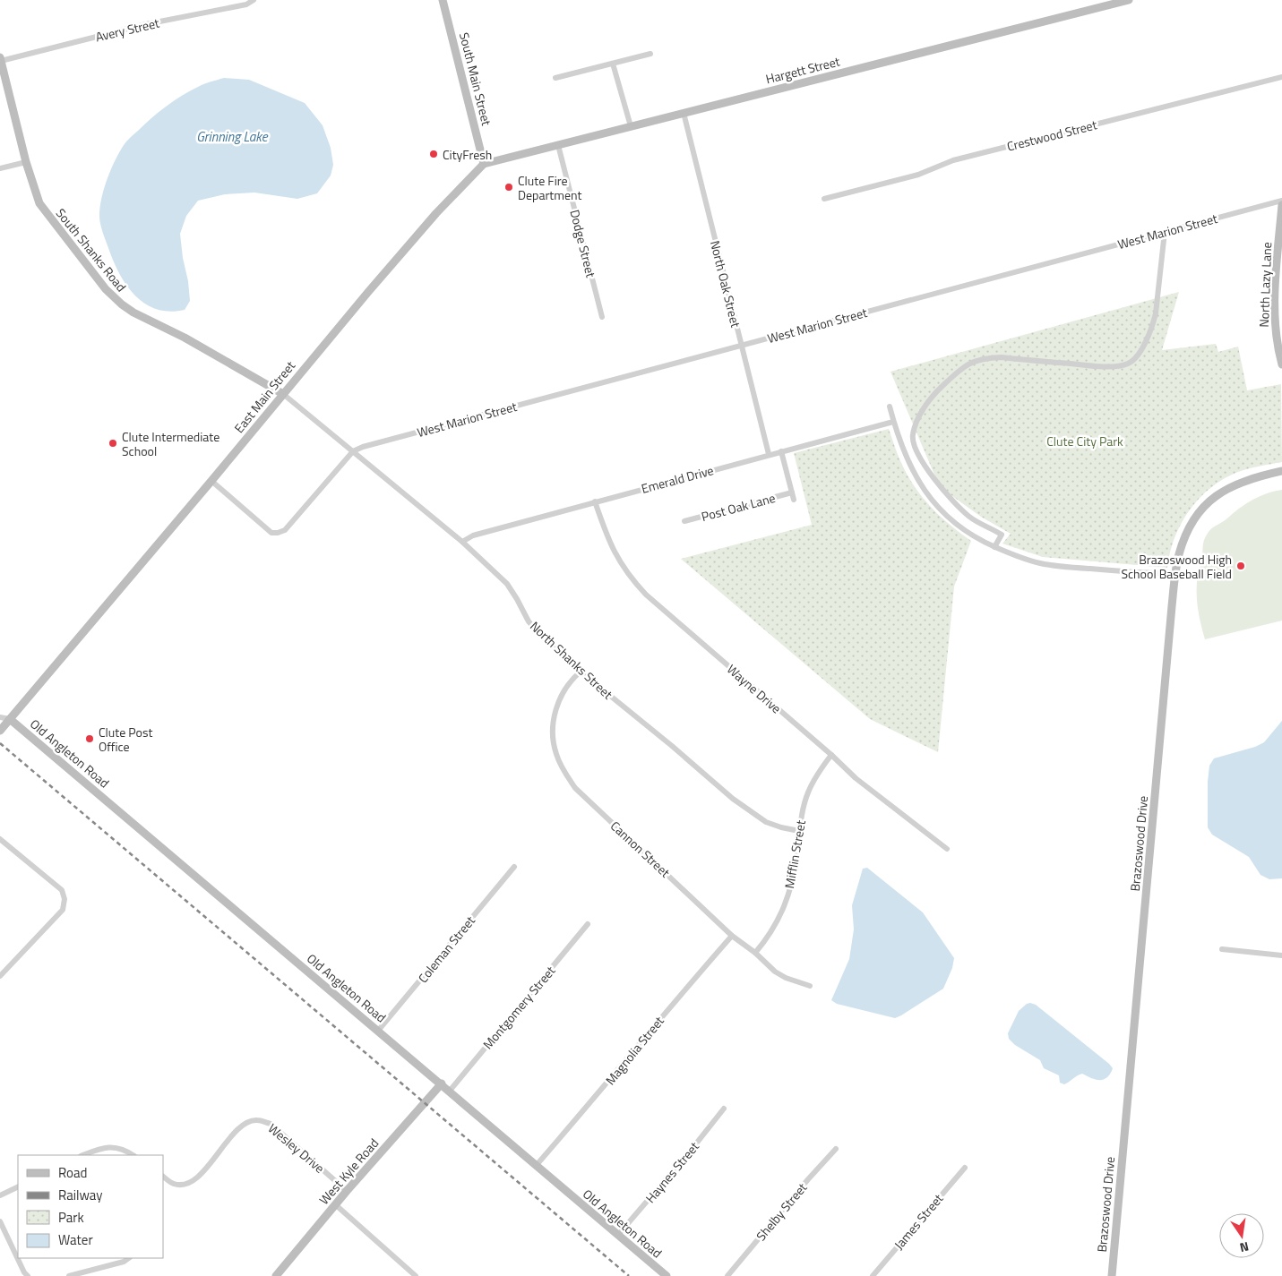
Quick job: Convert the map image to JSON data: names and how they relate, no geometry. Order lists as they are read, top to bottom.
{
  "streets": {
    "street": [
      "Avery Street",
      "Hargett Street",
      "South Main Street",
      "Crestwood Street",
      "West Marion Street",
      "Dodge Street",
      "South Shanks Road",
      "North Oak Street",
      "North Lazy Lane",
      "East Main Street",
      "Emerald Drive",
      "Post Oak Lane",
      "North Shanks Street",
      "Wayne Drive",
      "Old Angleton Road",
      "Brazoswood Drive",
      "Cannon Street",
      "Mifflin Street",
      "Coleman Street",
      "Montgomery Street",
      "Magnolia Street",
      "Wesley Drive",
      "West Kyle Road",
      "Haynes Street",
      "Shelby Street",
      "James Street"
    ]
  },
  "crossings": [
    ["Avery Street", "South Shanks Road"],
    ["Hargett Street", "South Main Street"],
    ["Hargett Street", "Dodge Street"],
    ["Hargett Street", "North Oak Street"],
    ["Hargett Street", "East Main Street"],
    ["South Main Street", "East Main Street"],
    ["West Marion Street", "North Oak Street"],
    ["West Marion Street", "North Shanks Street"],
    ["South Shanks Road", "East Main Street"],
    ["South Shanks Road", "North Shanks Street"],
    ["North Oak Street", "Emerald Drive"],
    ["East Main Street", "North Shanks Street"],
    ["East Main Street", "Old Angleton Road"],
    ["Emerald Drive", "North Shanks Street"],
    ["Emerald Drive", "Wayne Drive"],
    ["North Shanks Street", "Cannon Street"],
    ["North Shanks Street", "Mifflin Street"],
    ["Wayne Drive", "Mifflin Street"],
    ["Old Angleton Road", "Coleman Street"],
    ["Old Angleton Road", "Montgomery Street"],
    ["Old Angleton Road", "Magnolia Street"],
    ["Old Angleton Road", "West Kyle Road"],
    ["Old Angleton Road", "Haynes Street"],
    ["Cannon Street", "Mifflin Street"],
    ["Cannon Street", "Magnolia Street"],
    ["Wesley Drive", "West Kyle Road"]
  ],
  "water": ["Grinning Lake"],
  "parks": ["Clute City Park"],
  "places": [
    "CityFresh",
    "Clute Fire Department",
    "Clute Intermediate School",
    "Brazoswood High School Baseball Field",
    "Clute Post Office"
  ],
  "legend": [
    "Road",
    "Railway",
    "Park",
    "Water"
  ],
  "north": "bottom"
}
